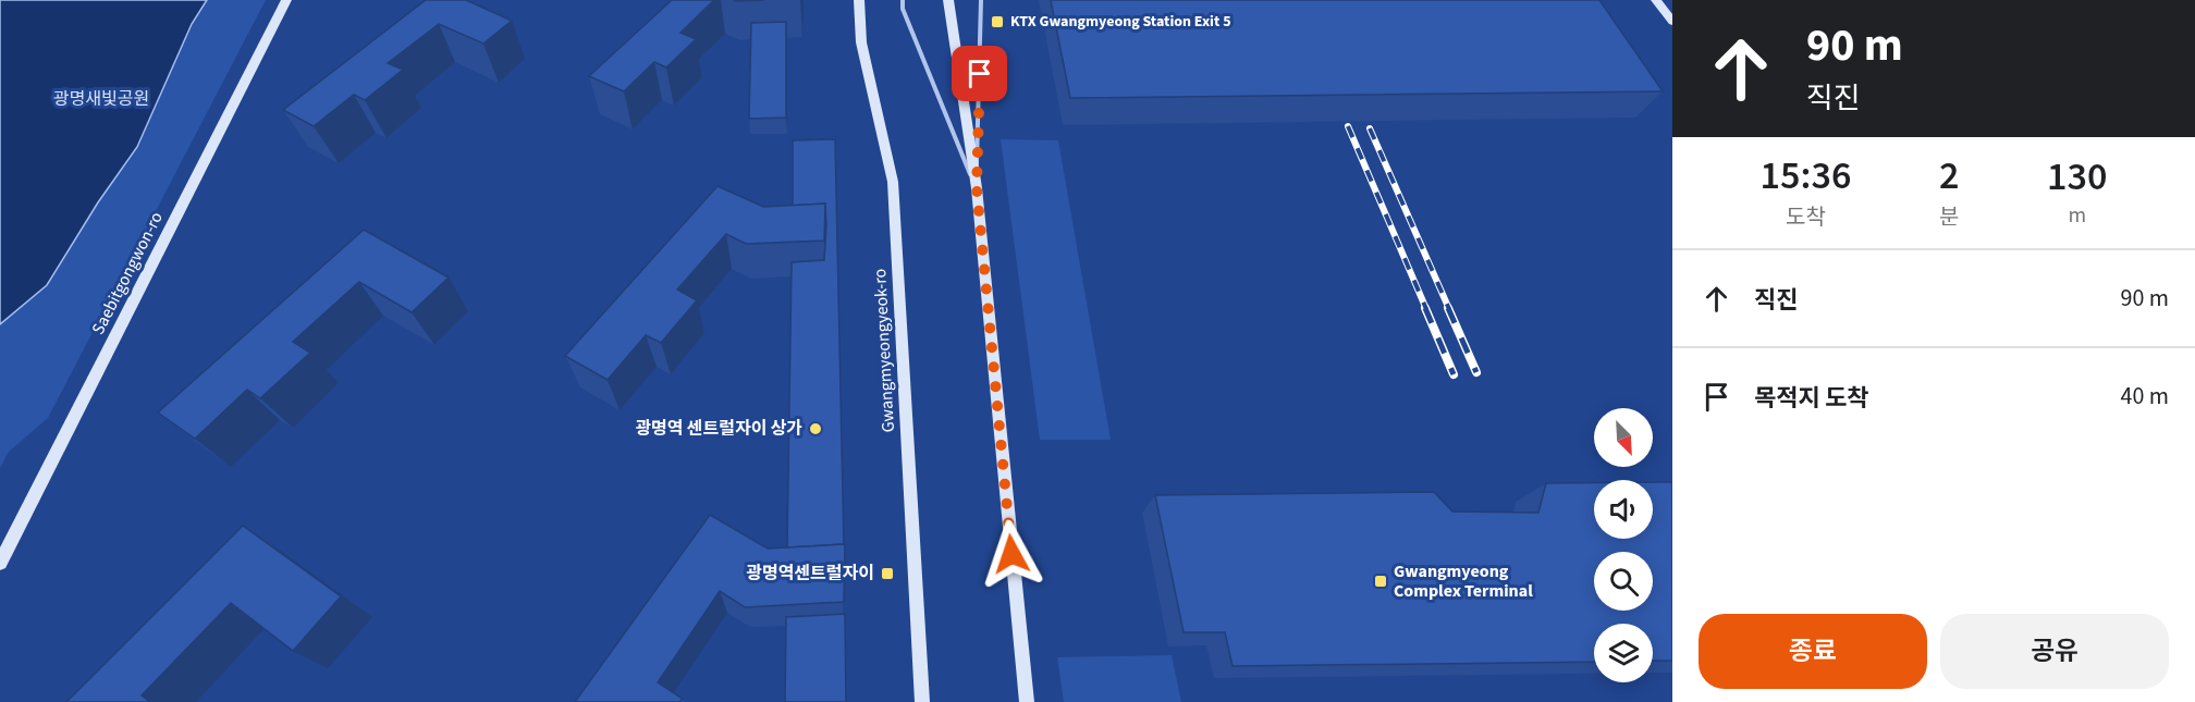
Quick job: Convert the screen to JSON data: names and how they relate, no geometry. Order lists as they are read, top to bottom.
{
  "streets": {
    "street": ["Saebitgongwon-ro", "Gwangmyeongyeok-ro"]
  },
  "parks": ["광명새빛공원"],
  "places": {
    "transit": ["KTX Gwangmyeong Station Exit 5", "광명역센트럴자이", "Gwangmyeong Complex Terminal"],
    "other": ["광명역 센트럴자이 상가"]
  },
  "north": "bottom right",
  "page": {
    "turn": ["90 m", "직진"],
    "eta": [
      "15:36",
      "도착",
      "2",
      "분",
      "130",
      "m"
    ],
    "list": [
      {
        "name": "직진",
        "value": "90 m"
      },
      {
        "name": "목적지 도착",
        "value": "40 m"
      }
    ],
    "buttons": ["종료", "공유"]
  }
}
